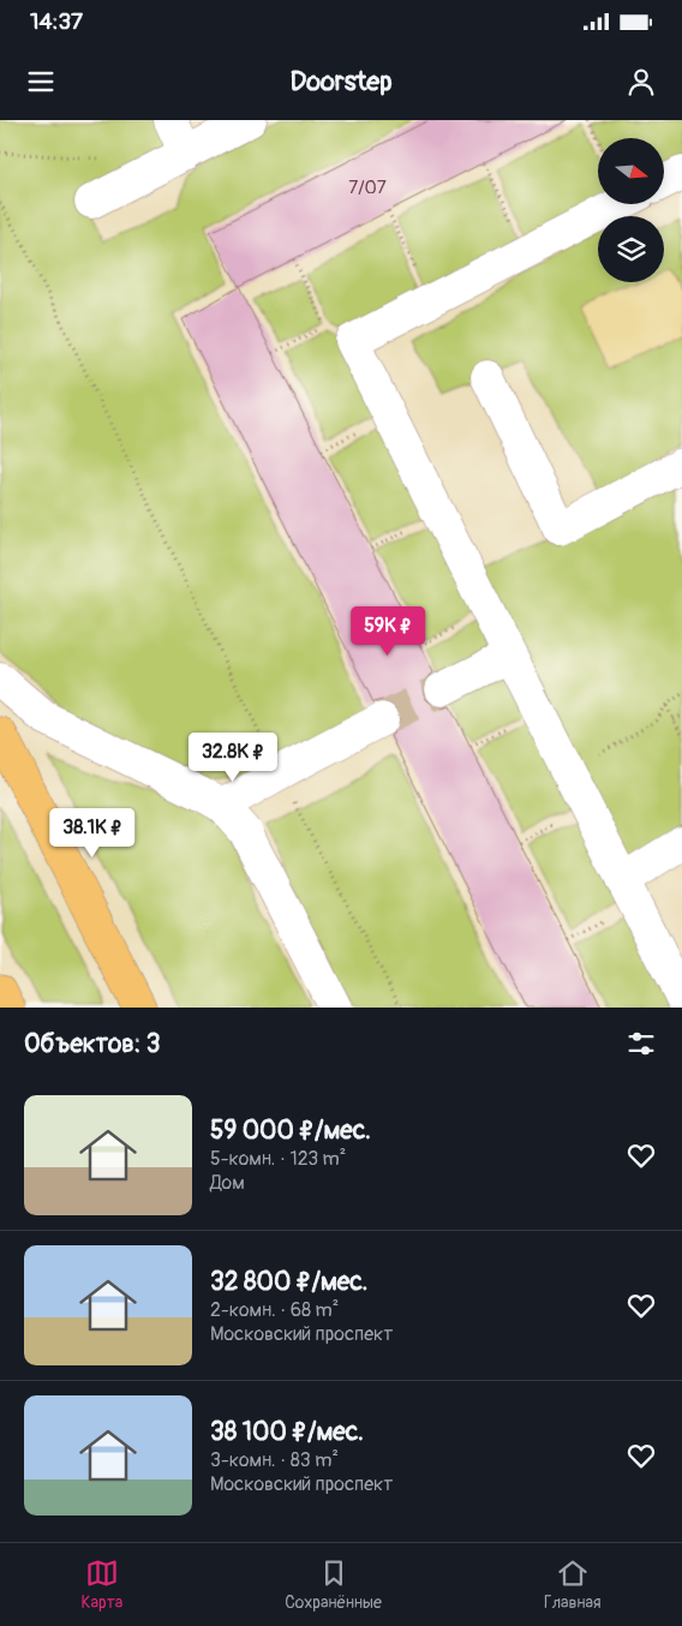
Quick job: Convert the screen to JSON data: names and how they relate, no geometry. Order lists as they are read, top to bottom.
{
  "house_numbers": ["7/07"],
  "north": "right",
  "page": {
    "status": "14:37",
    "header": "Doorstep",
    "price": ["59K ₽", "32.8K ₽", "38.1K ₽"],
    "heading": "Объектов: 3",
    "list": [
      {
        "name": "59 000 ₽/мес.",
        "note": "5-комн. · 123 m² · Дом"
      },
      {
        "name": "32 800 ₽/мес.",
        "note": "2-комн. · 68 m² · Московский проспект"
      },
      {
        "name": "38 100 ₽/мес.",
        "note": "3-комн. · 83 m² · Московский проспект"
      }
    ],
    "tabs": ["Карта", "Сохранённые", "Главная"]
  }
}
